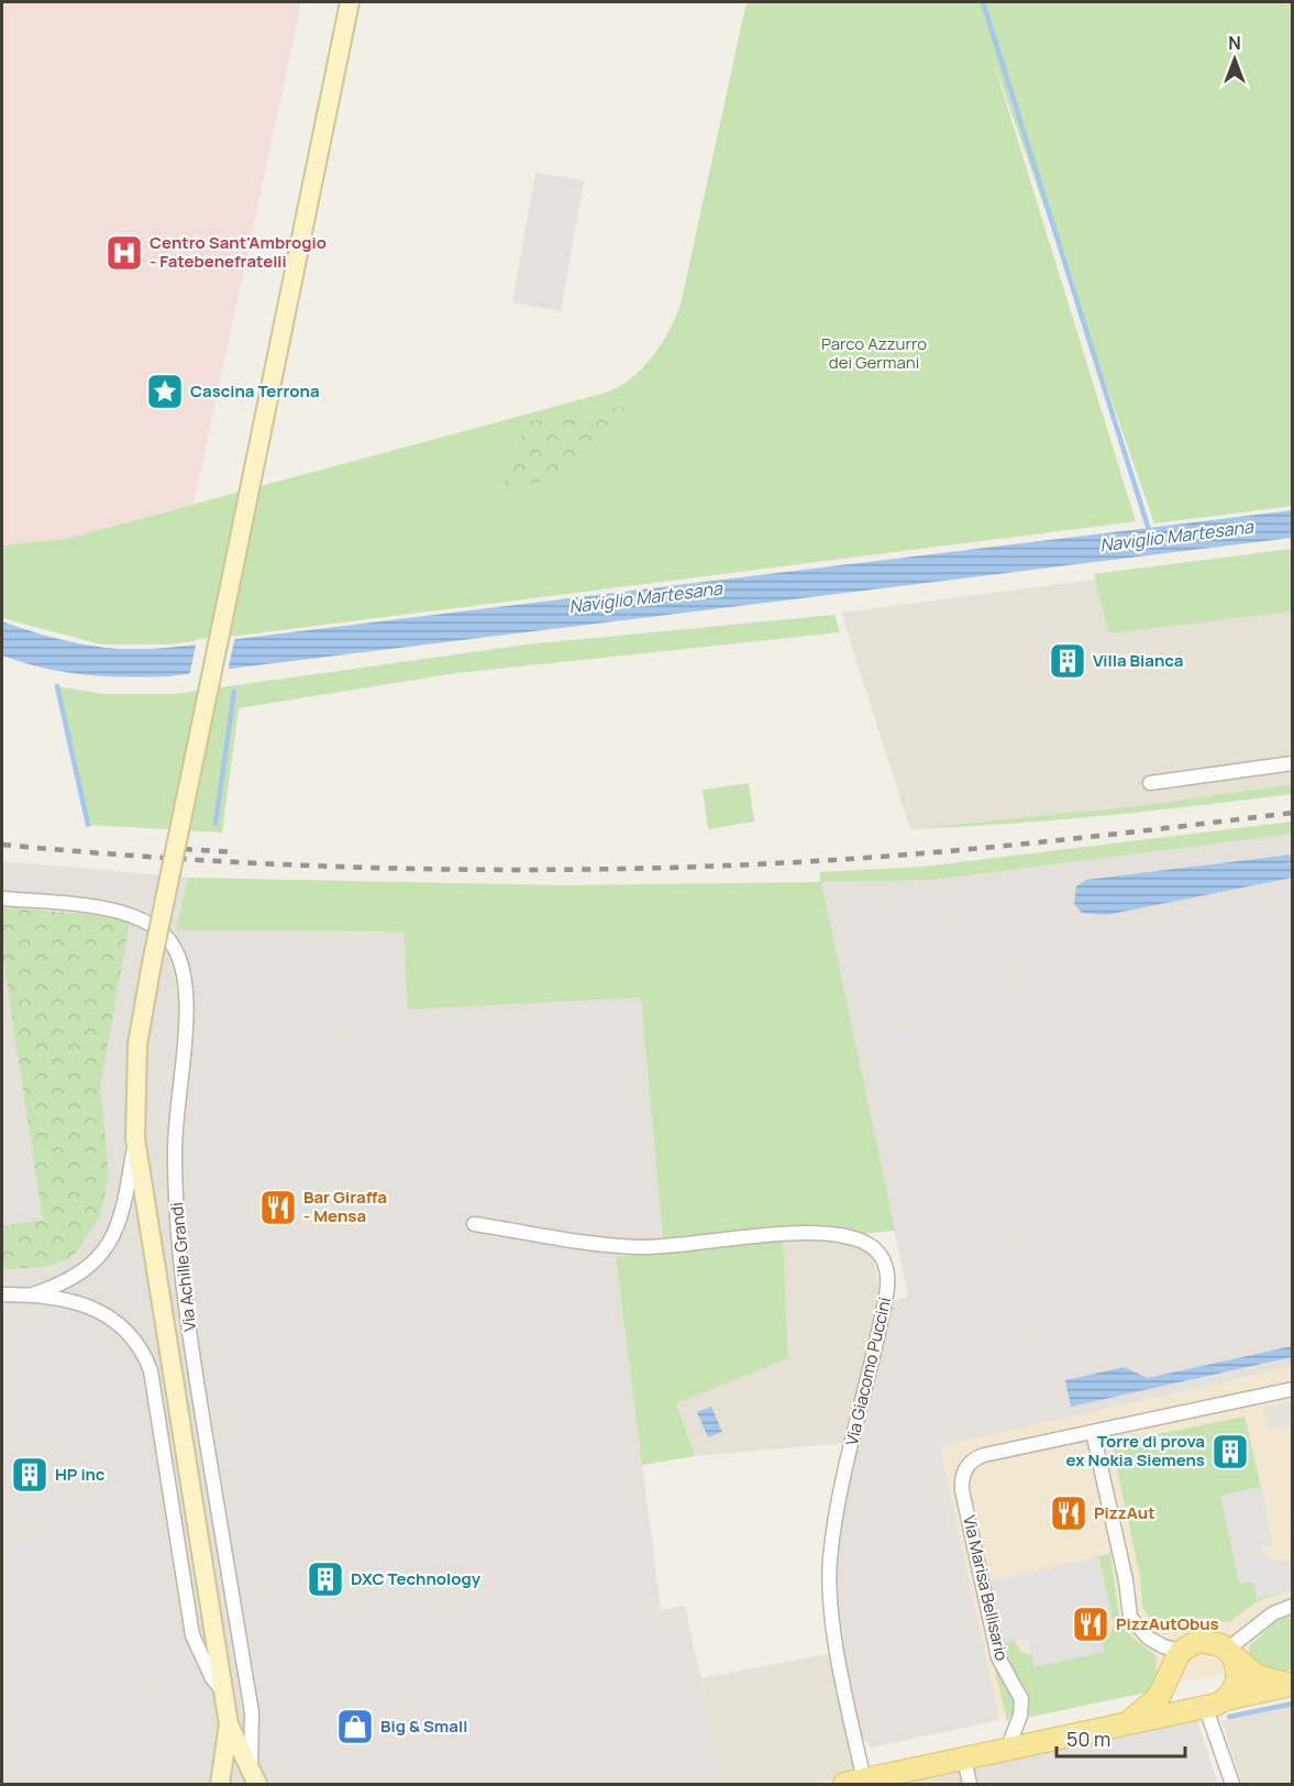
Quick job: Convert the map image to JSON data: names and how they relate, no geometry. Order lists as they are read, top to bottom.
{
  "streets": {
    "street": ["Via Achille Grandi", "Via Giacomo Puccini", "Via Marisa Bellisario"]
  },
  "water": ["Naviglio Martesana"],
  "parks": ["Parco Azzurro dei Germani"],
  "places": {
    "hospital": ["Centro Sant'Ambrogio - Fatebenefratelli"],
    "place": ["Cascina Terrona"],
    "building": [
      "Villa Bianca",
      "Torre di prova ex Nokia Siemens",
      "HP inc",
      "DXC Technology"
    ],
    "restaurant": ["Bar Giraffa - Mensa", "PizzAut", "PizzAutObus"],
    "shop": ["Big & Small"]
  },
  "scale_bar": "50 m",
  "north": "top"
}
